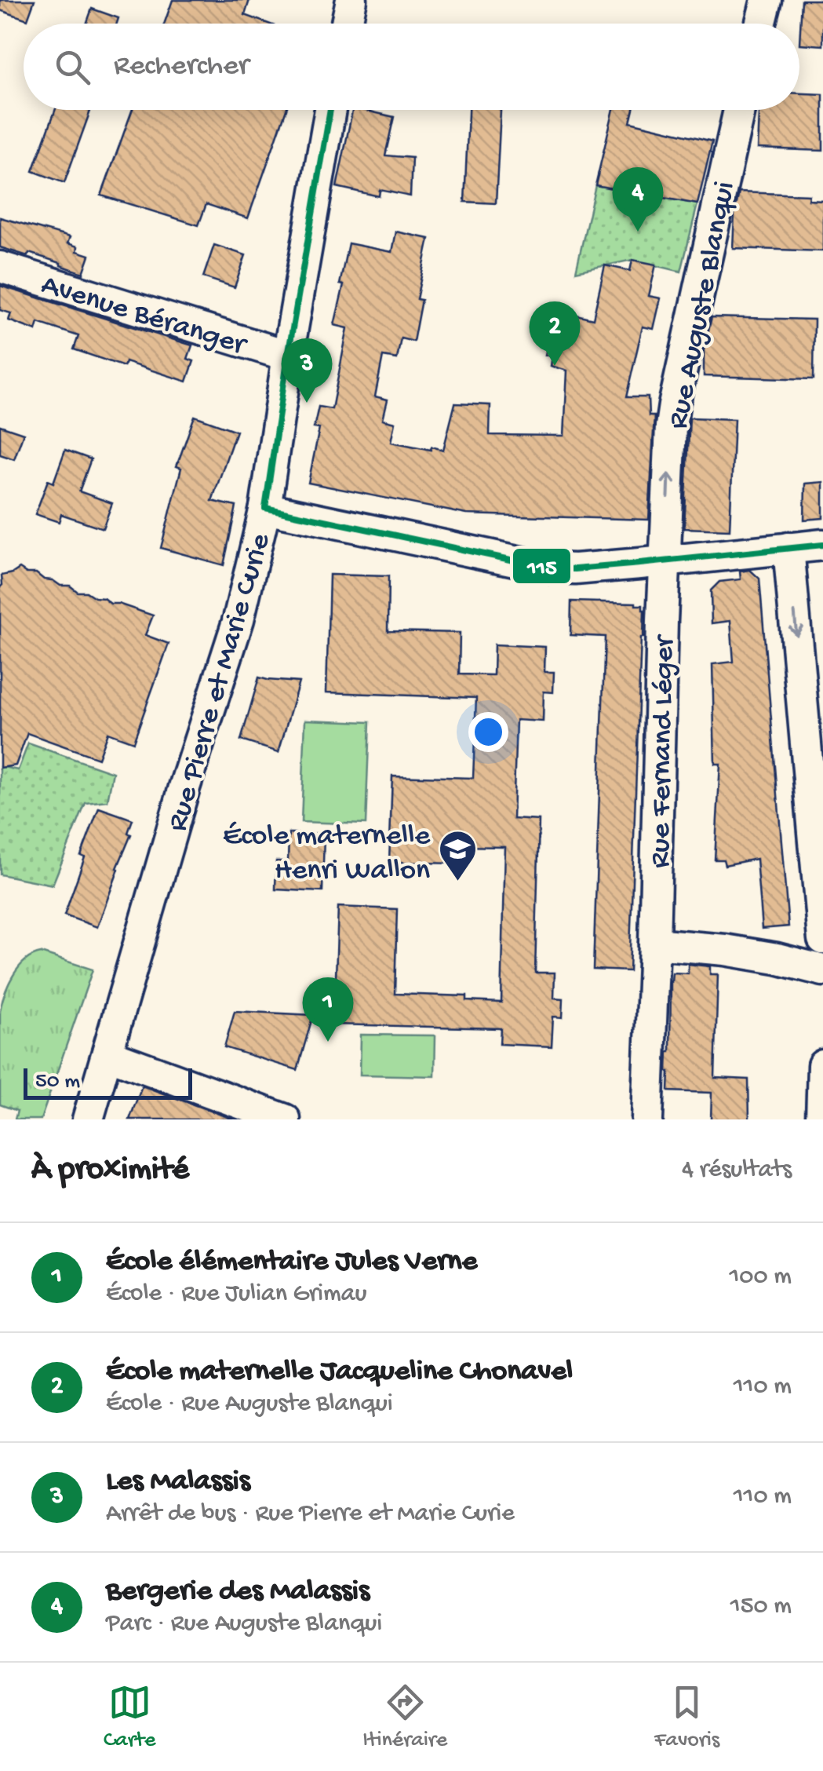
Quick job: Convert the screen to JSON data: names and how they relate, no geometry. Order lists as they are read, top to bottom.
{
  "streets": {
    "street": [
      "Rue Auguste Blanqui",
      "Avenue Béranger",
      "Rue Pierre et Marie Curie",
      "Rue Fernand Léger"
    ]
  },
  "crossings": [
    ["Rue Auguste Blanqui", "Rue Fernand Léger"],
    ["Avenue Béranger", "Rue Pierre et Marie Curie"]
  ],
  "one_way": ["Rue Auguste Blanqui"],
  "places": {
    "school or university": ["École maternelle Henri Wallon"]
  },
  "lines": ["transit line 115"],
  "scale_bar": "50 m",
  "page": {
    "search": "Rechercher",
    "pins": [
      "4",
      "2",
      "3",
      "1"
    ],
    "scale": "50 m",
    "heading": ["À proximité", "4 résultats"],
    "list": [
      {
        "mark": "1",
        "name": "École élémentaire Jules Verne",
        "note": "École · Rue Julian Grimau",
        "value": "100 m"
      },
      {
        "mark": "2",
        "name": "École maternelle Jacqueline Chonavel",
        "note": "École · Rue Auguste Blanqui",
        "value": "110 m"
      },
      {
        "mark": "3",
        "name": "Les Malassis",
        "note": "Arrêt de bus · Rue Pierre et Marie Curie",
        "value": "110 m"
      },
      {
        "mark": "4",
        "name": "Bergerie des Malassis",
        "note": "Parc · Rue Auguste Blanqui",
        "value": "150 m"
      }
    ],
    "nav": ["Carte", "Itinéraire", "Favoris"]
  }
}
